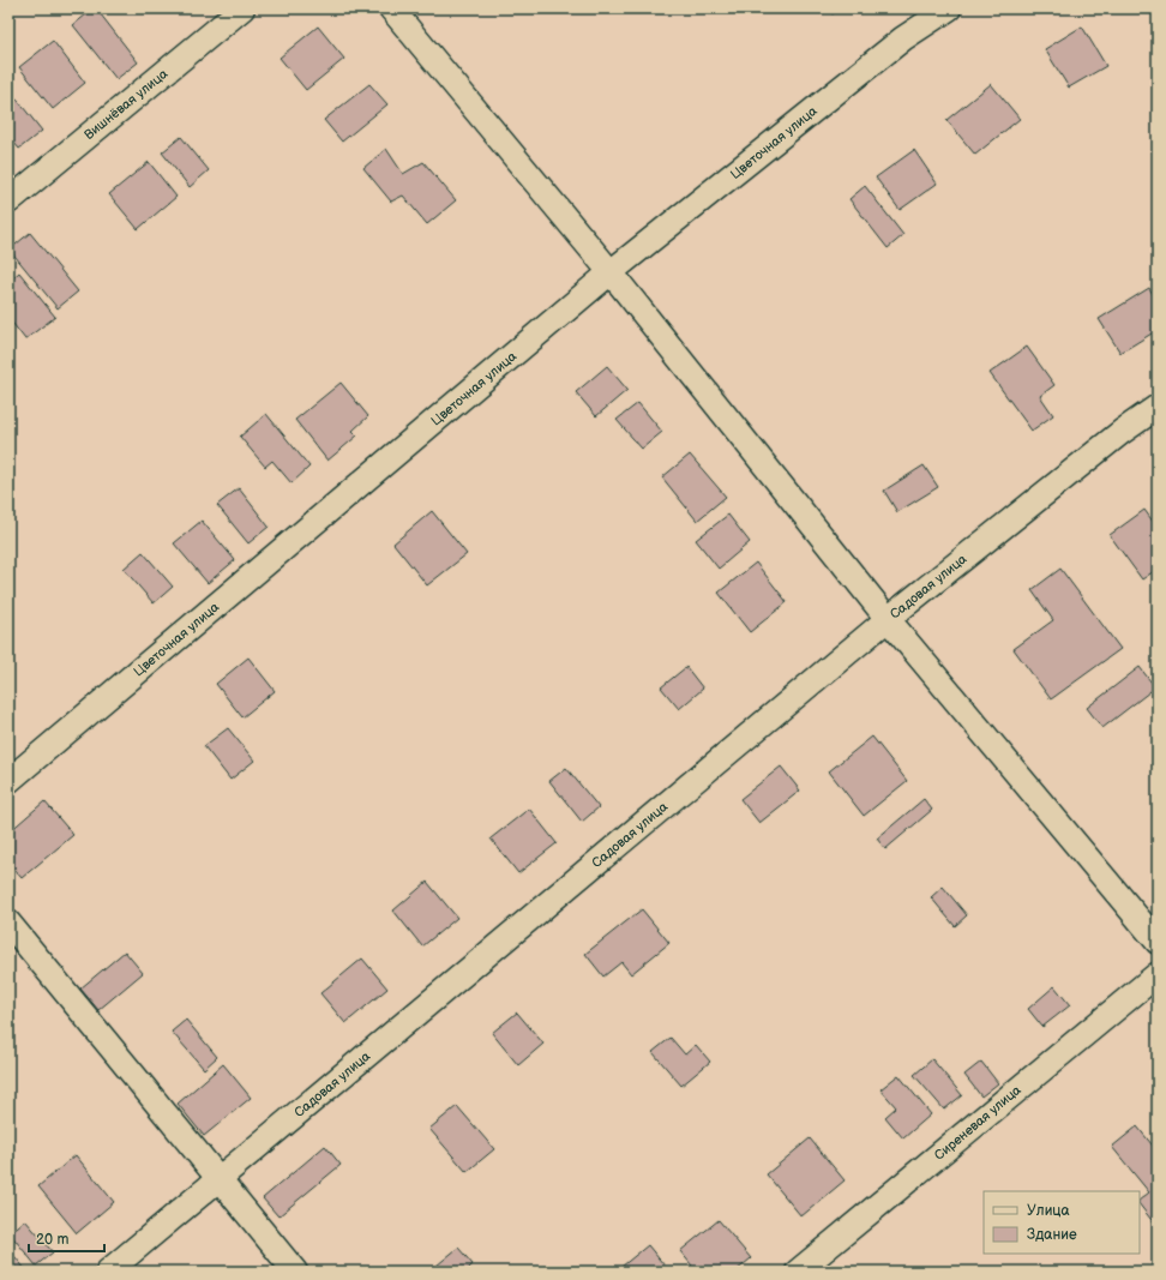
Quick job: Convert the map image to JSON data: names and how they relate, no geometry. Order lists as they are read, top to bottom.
{
  "streets": {
    "street": [
      "Вишнёвая улица",
      "Цветочная улица",
      "Садовая улица",
      "Сиреневая улица"
    ]
  },
  "legend": ["Улица", "Здание"],
  "scale_bar": "20 m"
}
